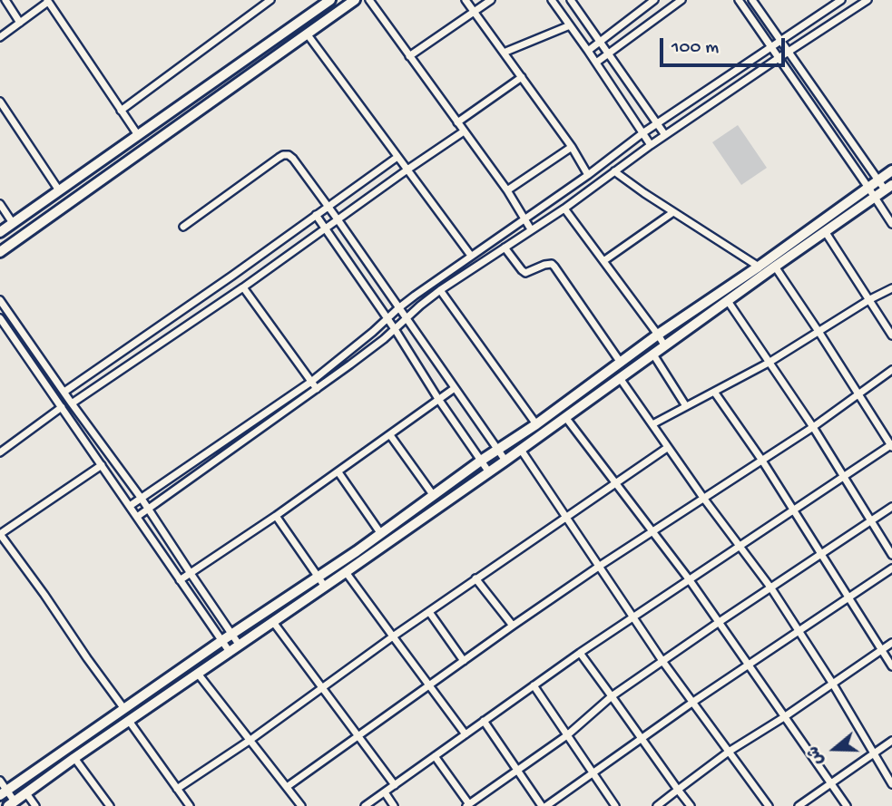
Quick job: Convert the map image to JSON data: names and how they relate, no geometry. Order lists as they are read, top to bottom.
{
  "scale_bar": "100 m",
  "north": "left"
}
